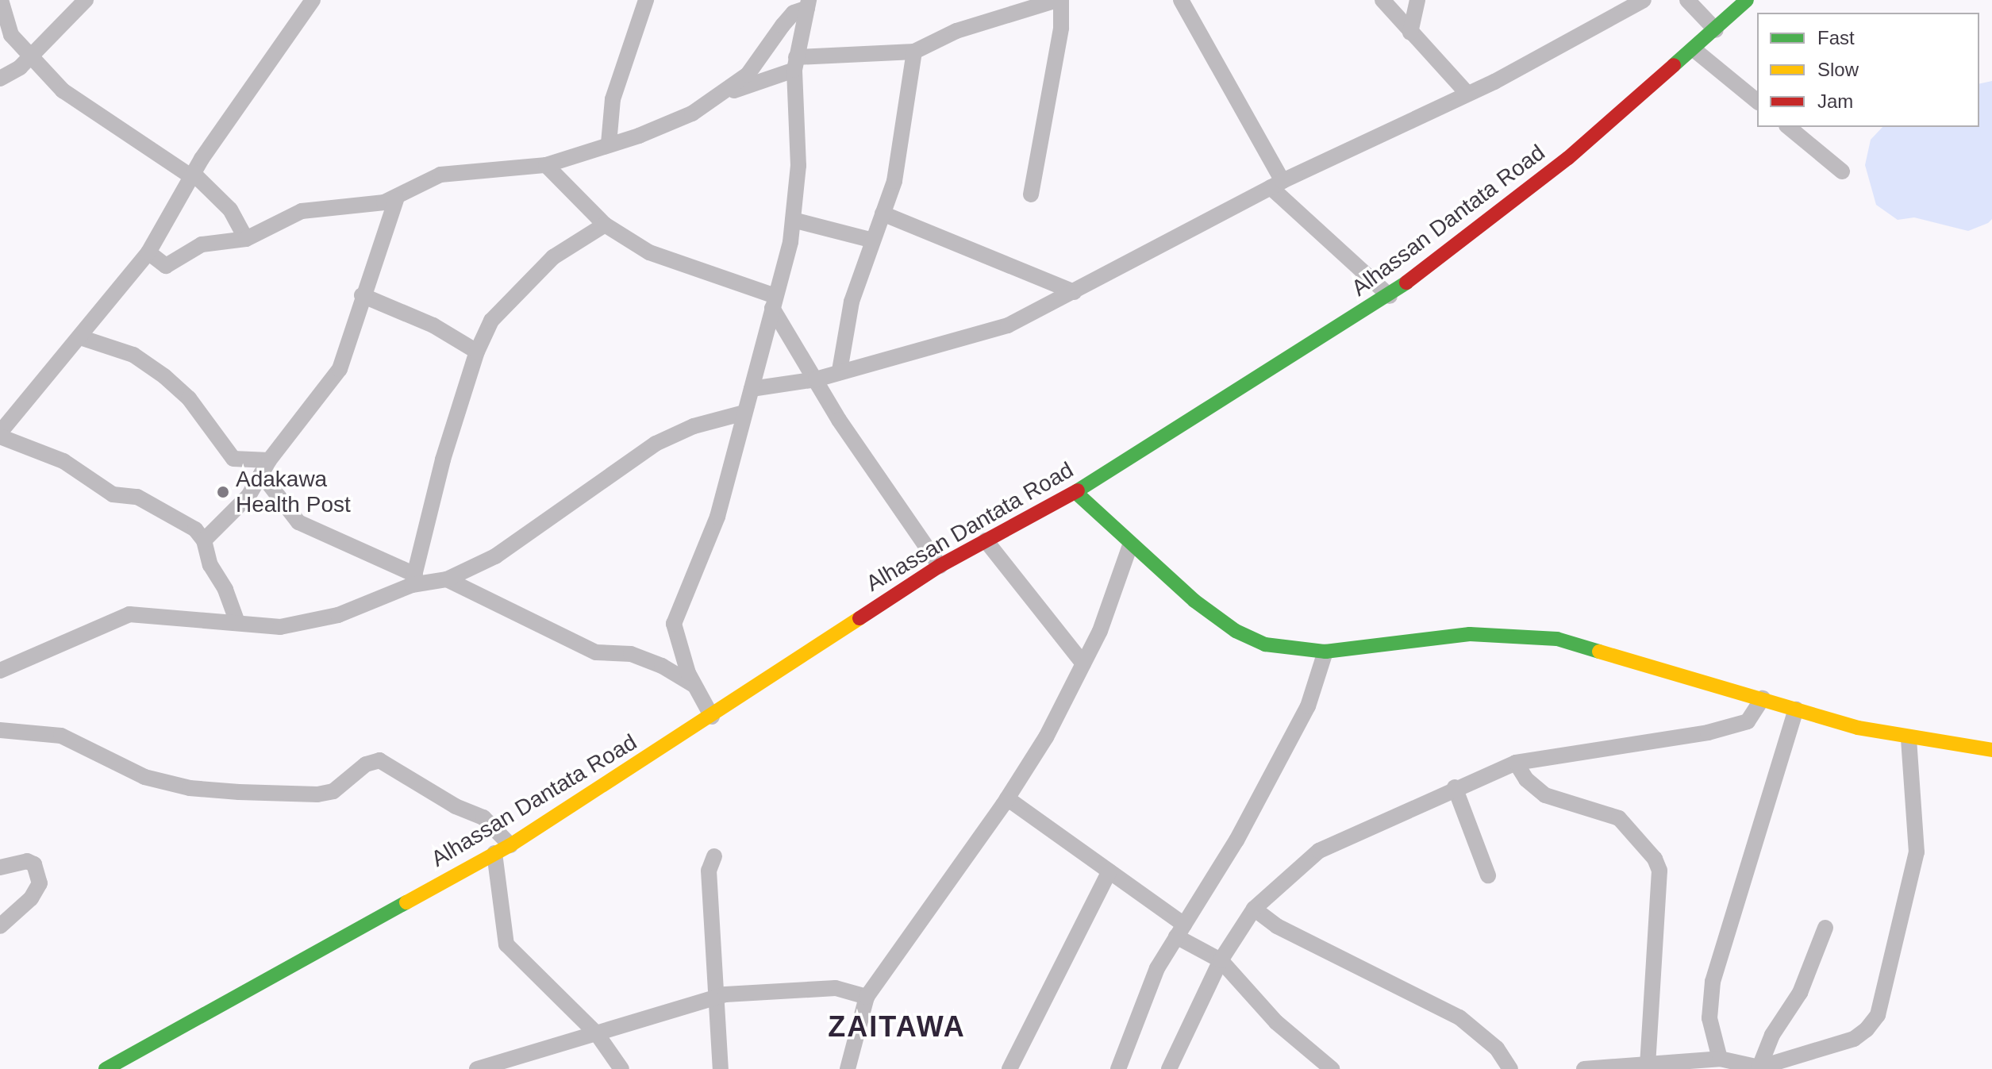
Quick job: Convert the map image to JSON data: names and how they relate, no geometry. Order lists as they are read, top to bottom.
{
  "streets": {
    "street": ["Alhassan Dantata Road"]
  },
  "districts": ["ZAITAWA"],
  "places": ["Adakawa Health Post"],
  "legend": ["Fast", "Slow", "Jam"]
}
